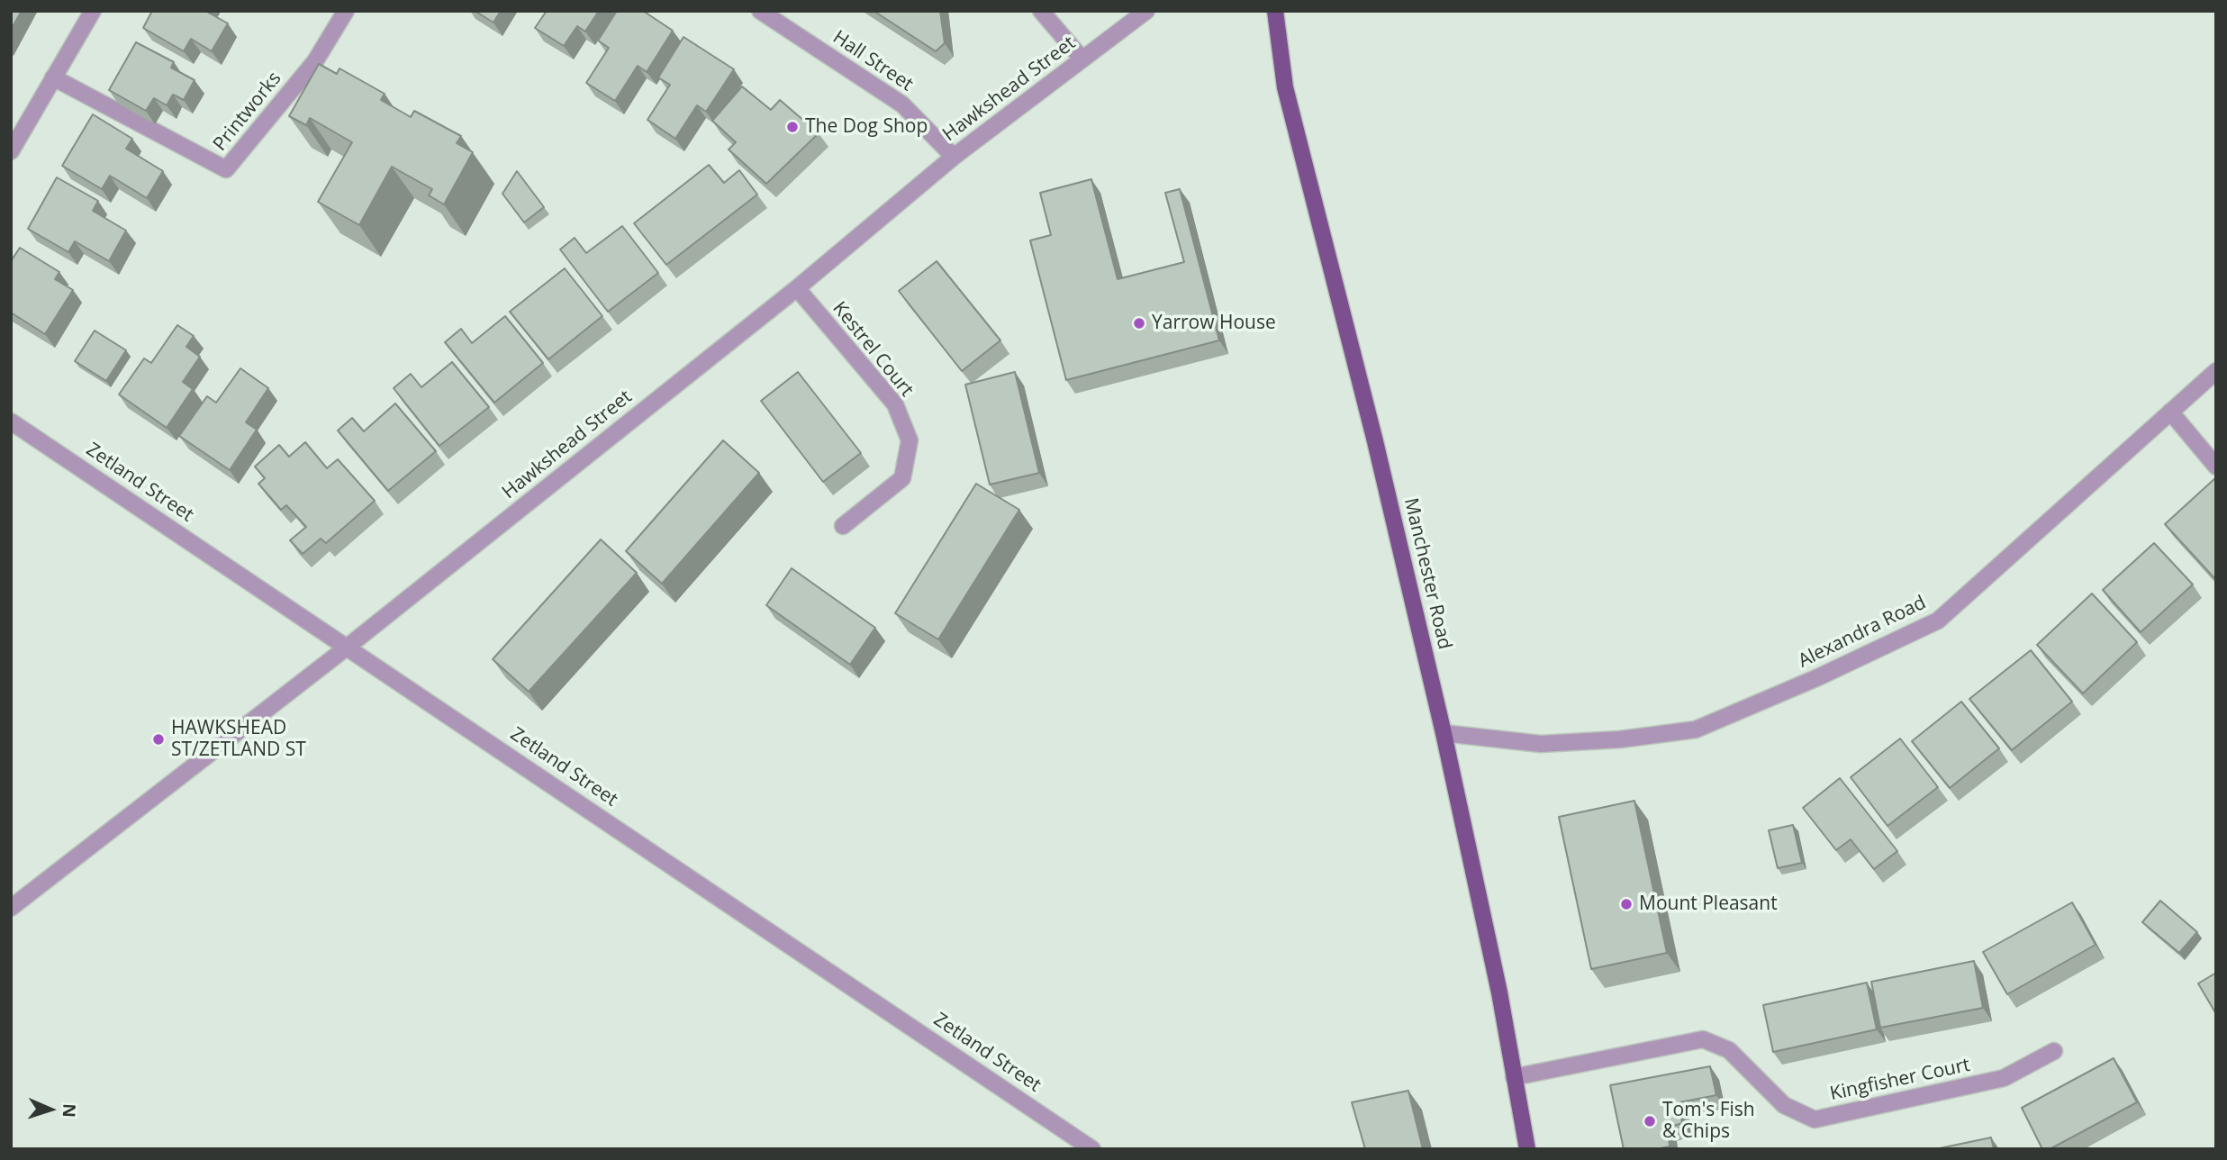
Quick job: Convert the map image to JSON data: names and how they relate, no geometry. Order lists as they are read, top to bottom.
{
  "streets": {
    "main road": ["Manchester Road"],
    "street": [
      "Hall Street",
      "Hawkshead Street",
      "Printworks",
      "Kestrel Court",
      "Zetland Street",
      "Alexandra Road",
      "Kingfisher Court"
    ]
  },
  "crossings": [
    ["Hall Street", "Hawkshead Street"],
    ["Hawkshead Street", "Kestrel Court"],
    ["Hawkshead Street", "Zetland Street"],
    ["Manchester Road", "Alexandra Road"],
    ["Manchester Road", "Kingfisher Court"]
  ],
  "places": [
    "The Dog Shop",
    "Yarrow House",
    "HAWKSHEAD ST/ZETLAND ST",
    "Mount Pleasant",
    "Tom's Fish & Chips"
  ],
  "north": "right"
}
